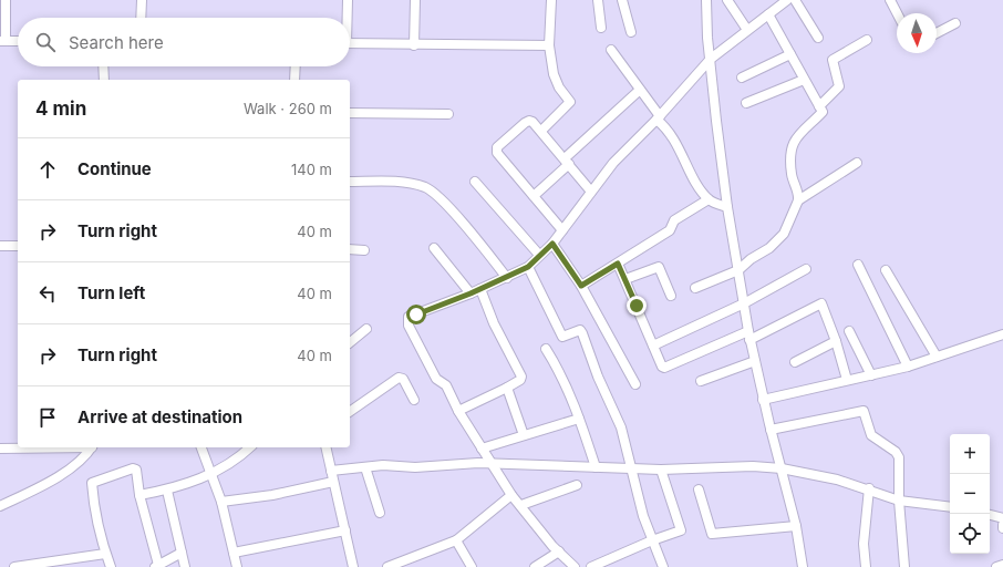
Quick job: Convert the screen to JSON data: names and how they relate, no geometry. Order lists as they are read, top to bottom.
{
  "north": "bottom",
  "page": {
    "search": "Search here",
    "heading": ["4 min", "Walk · 260 m"],
    "list": [
      ["Continue", "140 m"],
      ["Turn right", "40 m"],
      ["Turn left", "40 m"],
      ["Turn right", "40 m"],
      "Arrive at destination"
    ],
    "map_buttons": ["+", "−"]
  }
}
